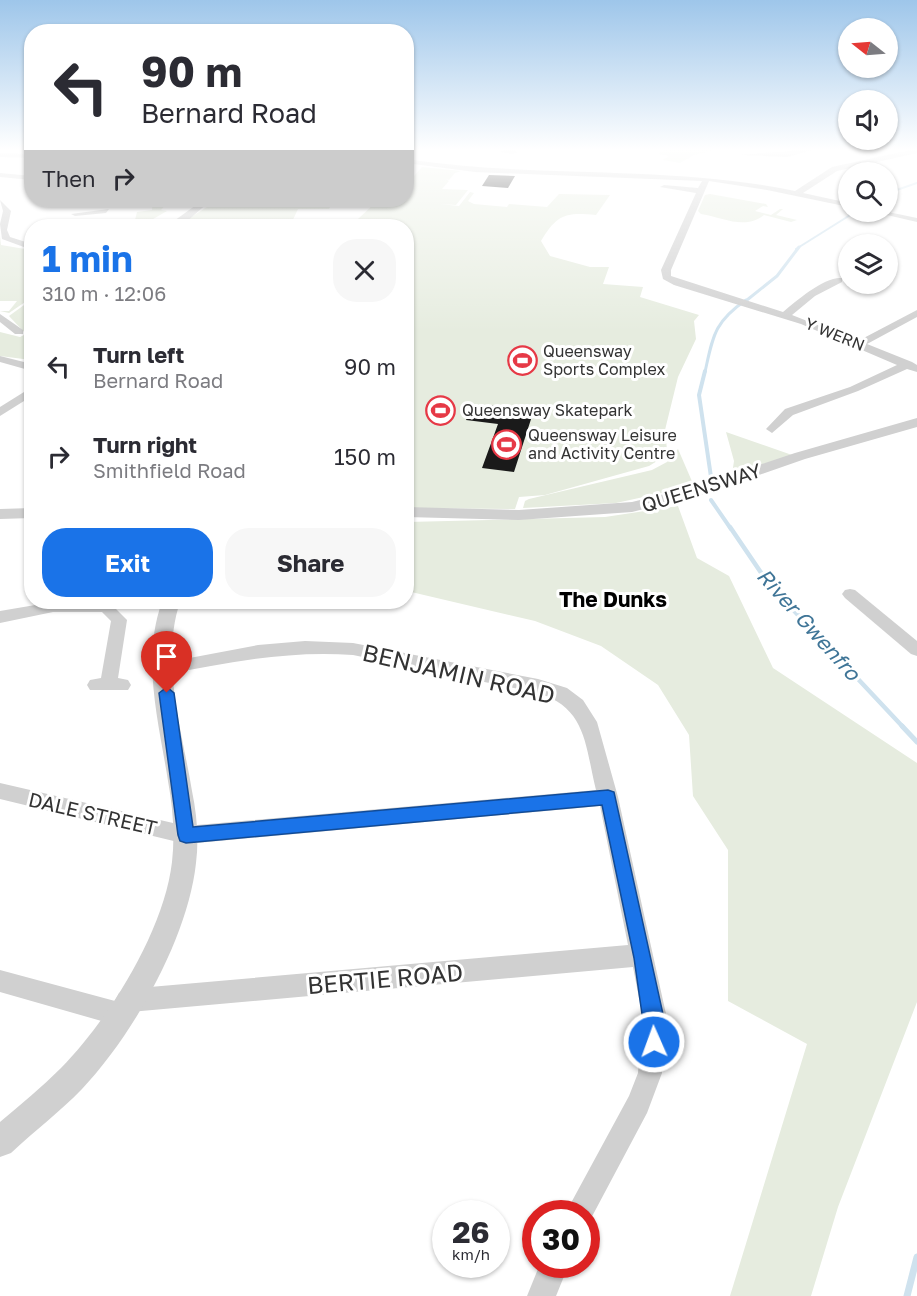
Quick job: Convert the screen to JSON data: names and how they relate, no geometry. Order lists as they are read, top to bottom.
{
  "streets": {
    "street": [
      "Y WERN",
      "QUEENSWAY",
      "BENJAMIN ROAD",
      "DALE STREET",
      "BERTIE ROAD"
    ]
  },
  "crossings": [
    ["BENJAMIN ROAD", "DALE STREET"],
    ["BENJAMIN ROAD", "BERTIE ROAD"]
  ],
  "districts": ["The Dunks"],
  "water": ["River Gwenfro"],
  "places": {
    "sports": ["Queensway Sports Complex", "Queensway Skatepark", "Queensway Leisure and Activity Centre"]
  },
  "north": "left",
  "page": {
    "turn": ["90 m", "Bernard Road"],
    "then": "Then",
    "heading": ["1 min", "310 m · 12:06"],
    "list": [
      {
        "name": "Turn left",
        "note": "Bernard Road",
        "value": "90 m"
      },
      {
        "name": "Turn right",
        "note": "Smithfield Road",
        "value": "150 m"
      }
    ],
    "buttons": ["Exit", "Share"],
    "speed": "26 km/h",
    "limit": "30"
  }
}
